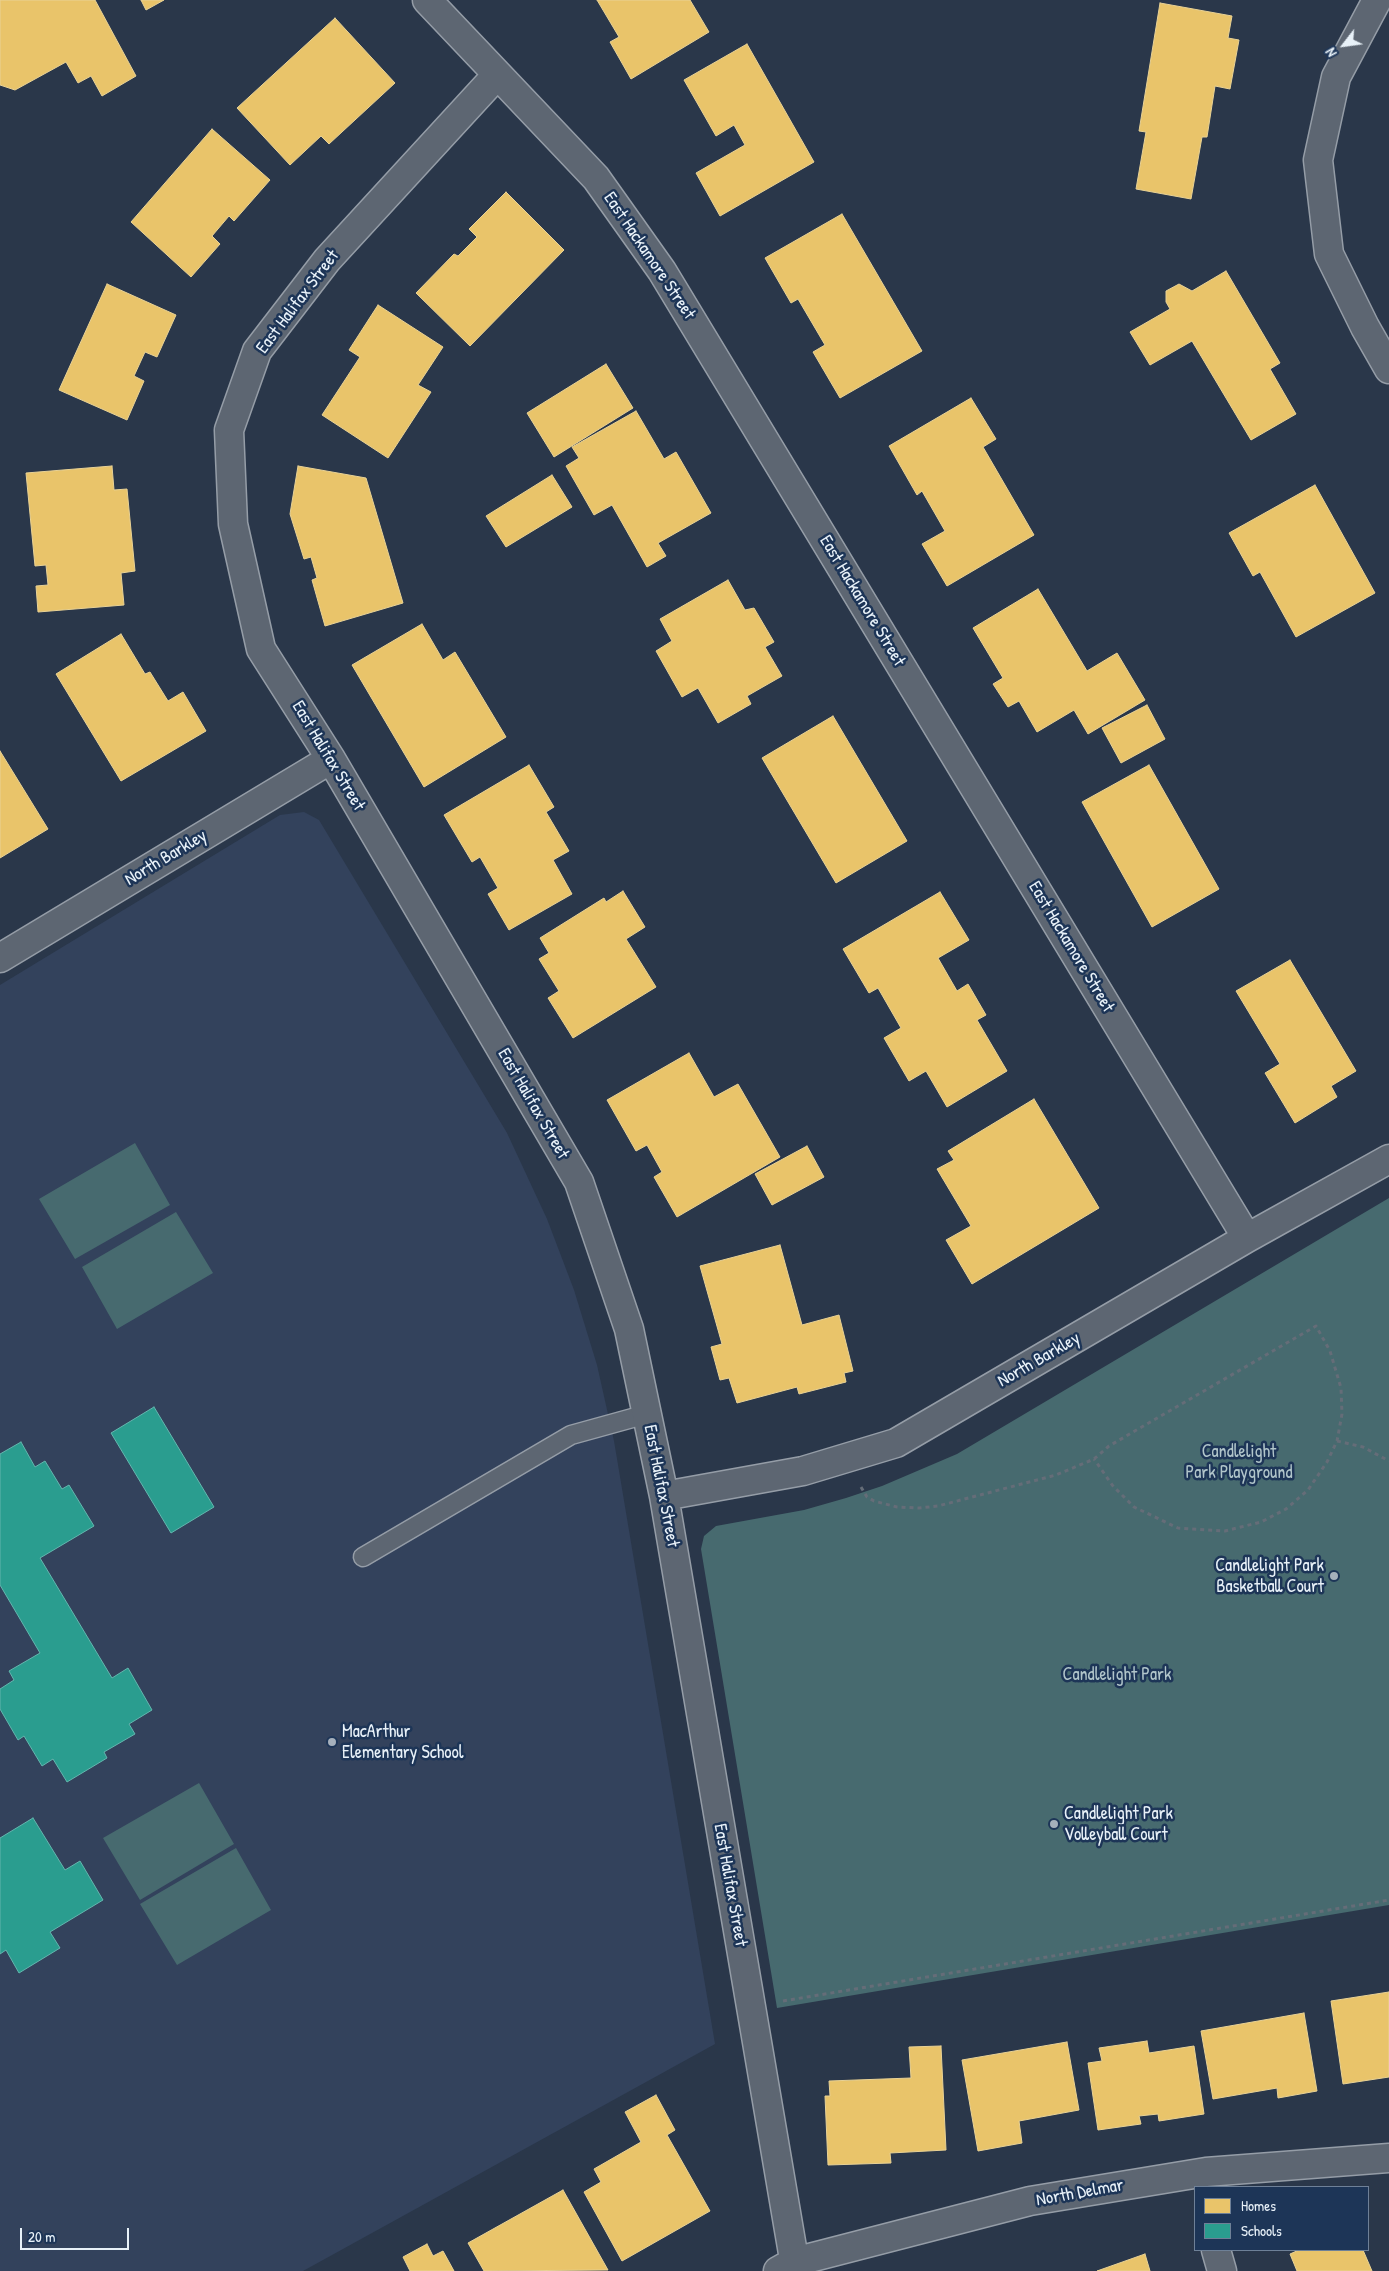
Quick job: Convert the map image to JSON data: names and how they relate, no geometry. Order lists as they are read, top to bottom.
{
  "streets": {
    "street": [
      "East Hackamore Street",
      "East Halifax Street",
      "North Barkley",
      "North Delmar"
    ]
  },
  "crossings": [
    ["East Hackamore Street", "East Halifax Street"],
    ["East Hackamore Street", "North Barkley"],
    ["East Halifax Street", "North Barkley"],
    ["East Halifax Street", "North Delmar"]
  ],
  "parks": ["Candlelight Park Playground", "Candlelight Park"],
  "places": ["Candlelight Park Basketball Court", "MacArthur Elementary School", "Candlelight Park Volleyball Court"],
  "legend": ["Homes", "Schools"],
  "scale_bar": "20 m",
  "north": "bottom left"
}
